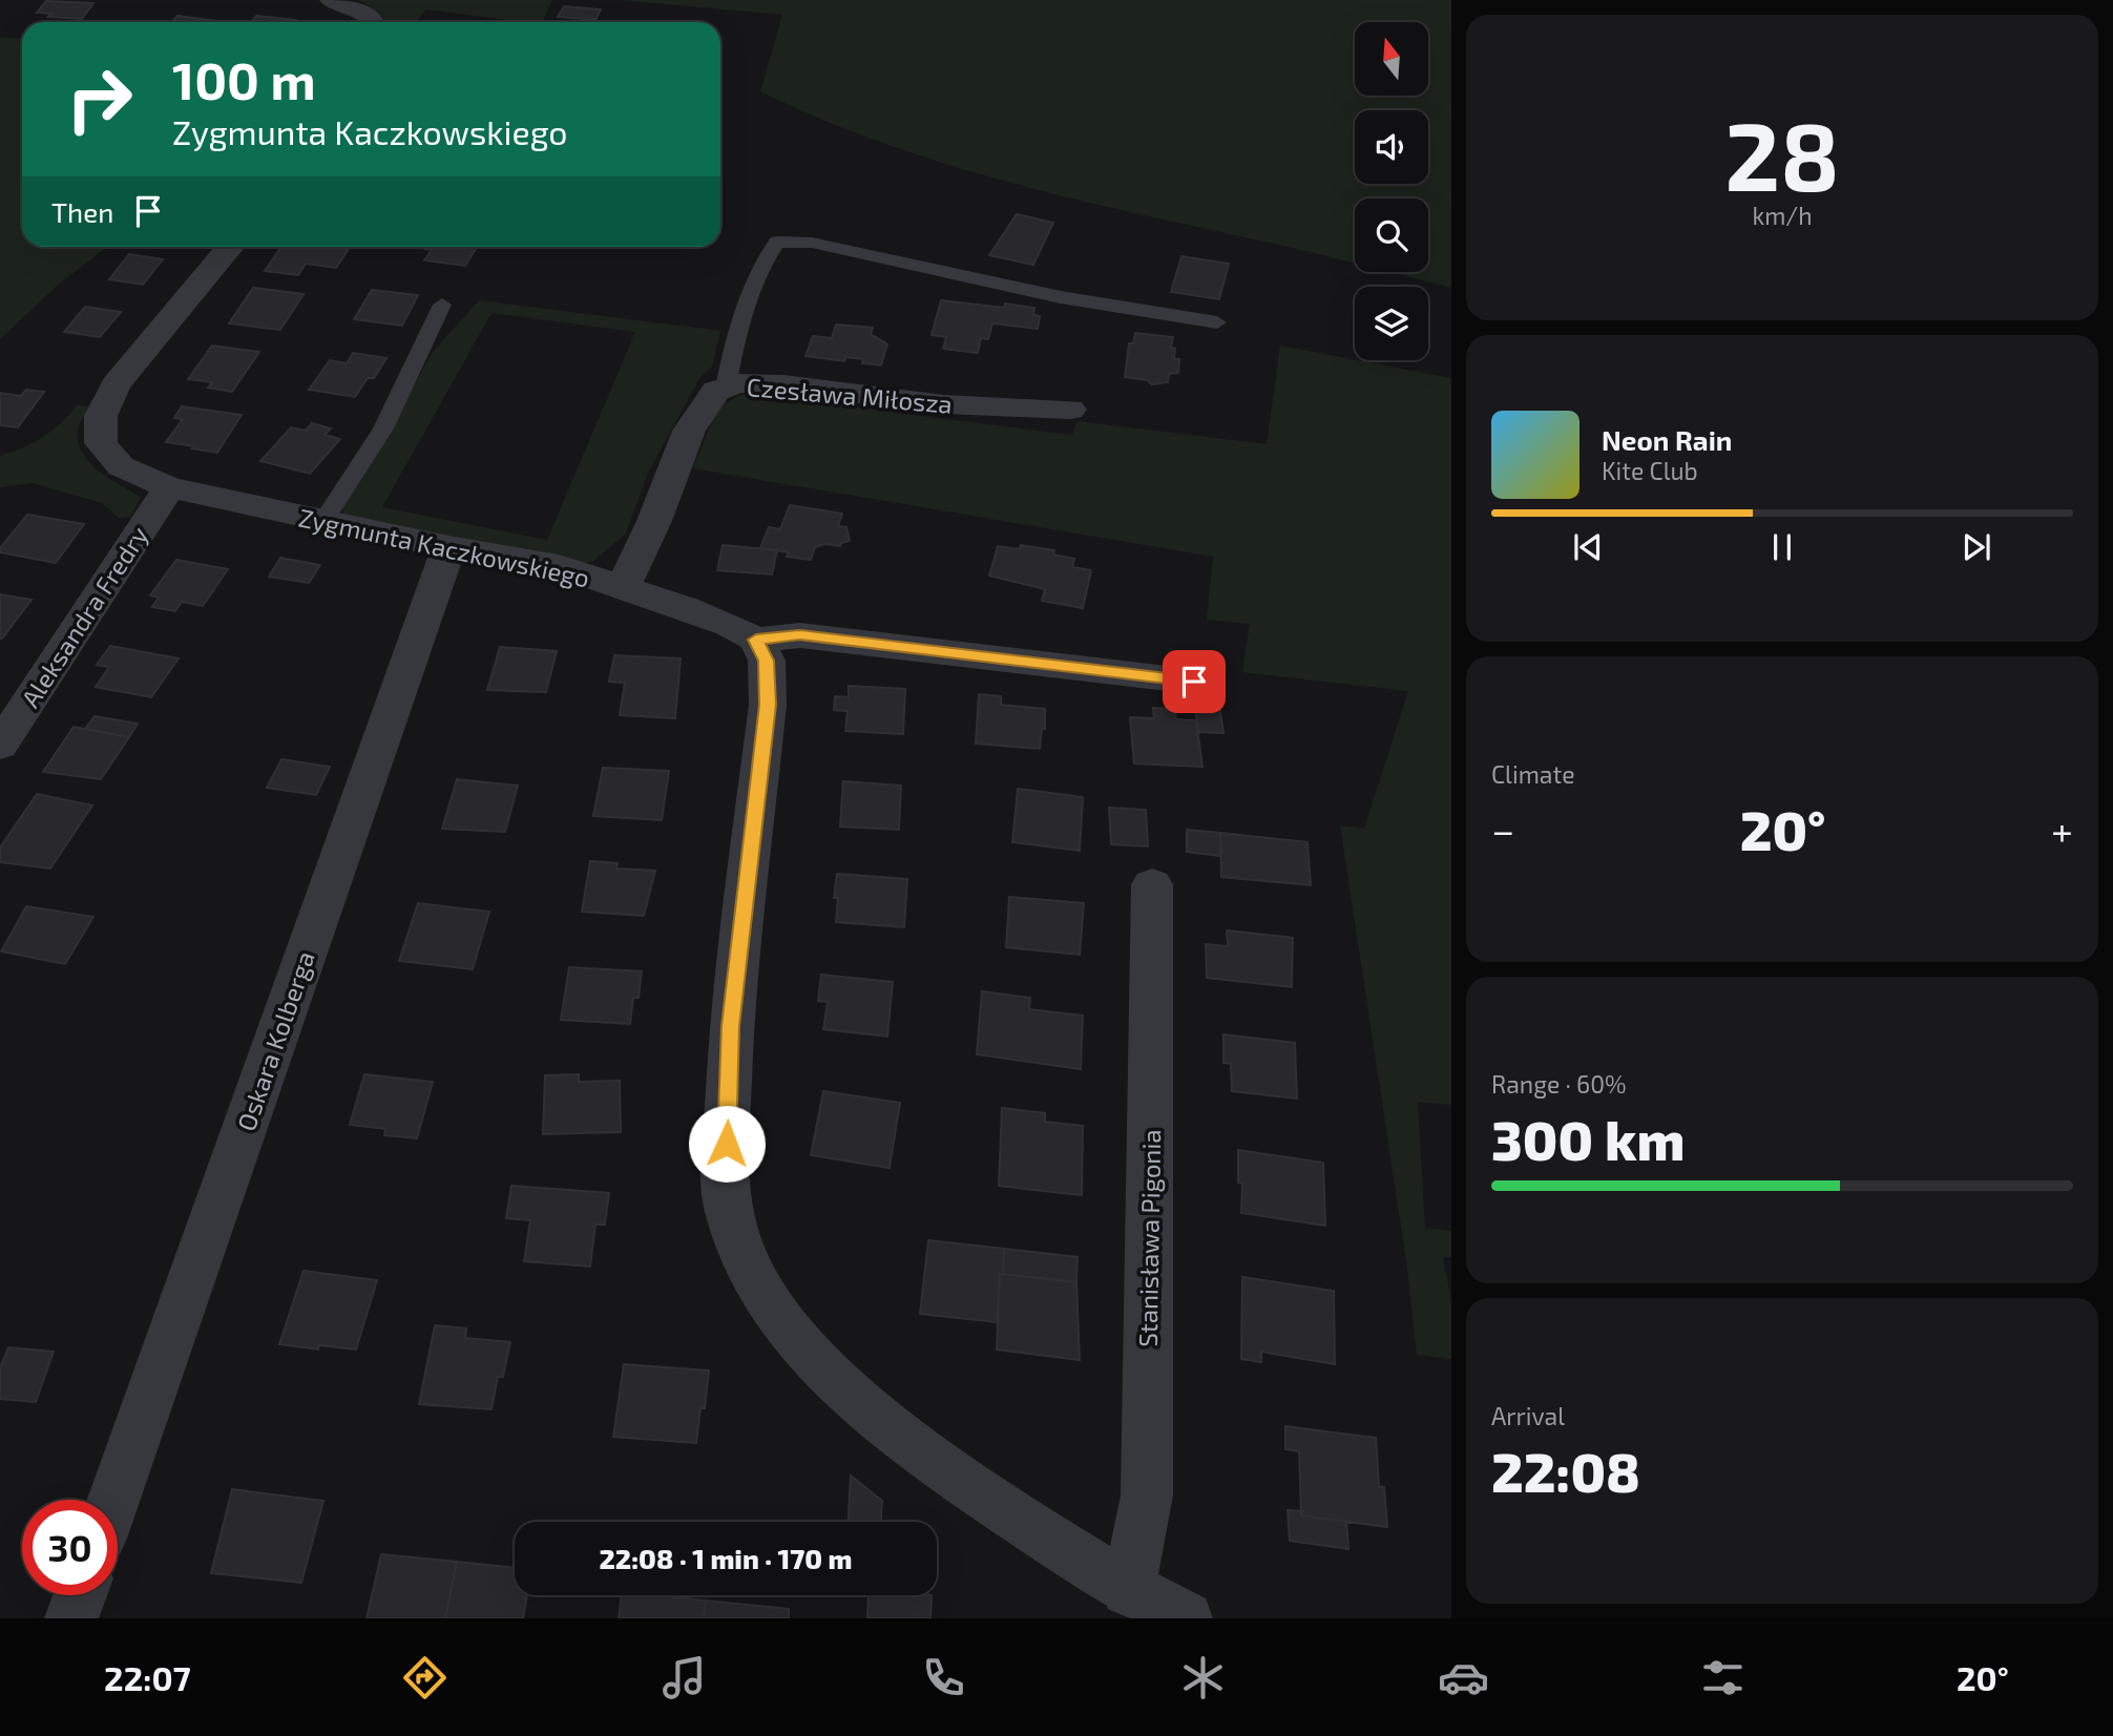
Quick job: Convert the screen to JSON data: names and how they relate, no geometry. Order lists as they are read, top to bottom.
{
  "streets": {
    "street": [
      "Czesława Miłosza",
      "Zygmunta Kaczkowskiego",
      "Aleksandra Fredry",
      "Oskara Kolberga",
      "Stanisława Pigonia"
    ]
  },
  "crossings": [
    ["Czesława Miłosza", "Zygmunta Kaczkowskiego"],
    ["Zygmunta Kaczkowskiego", "Aleksandra Fredry"],
    ["Zygmunta Kaczkowskiego", "Oskara Kolberga"]
  ],
  "north": "top",
  "page": {
    "tile": [
      ["28", "km/h"],
      "Climate",
      ["Range · 60%", "300 km"],
      ["Arrival", "22:08"]
    ],
    "turn": ["100 m", "Zygmunta Kaczkowskiego"],
    "then": "Then",
    "song": ["Neon Rain", "Kite Club"],
    "heat": ["−", "20°", "+"],
    "limit": "30",
    "trip": "22:08 · 1 min · 170 m",
    "tabs": ["22:07", "20°"]
  }
}
